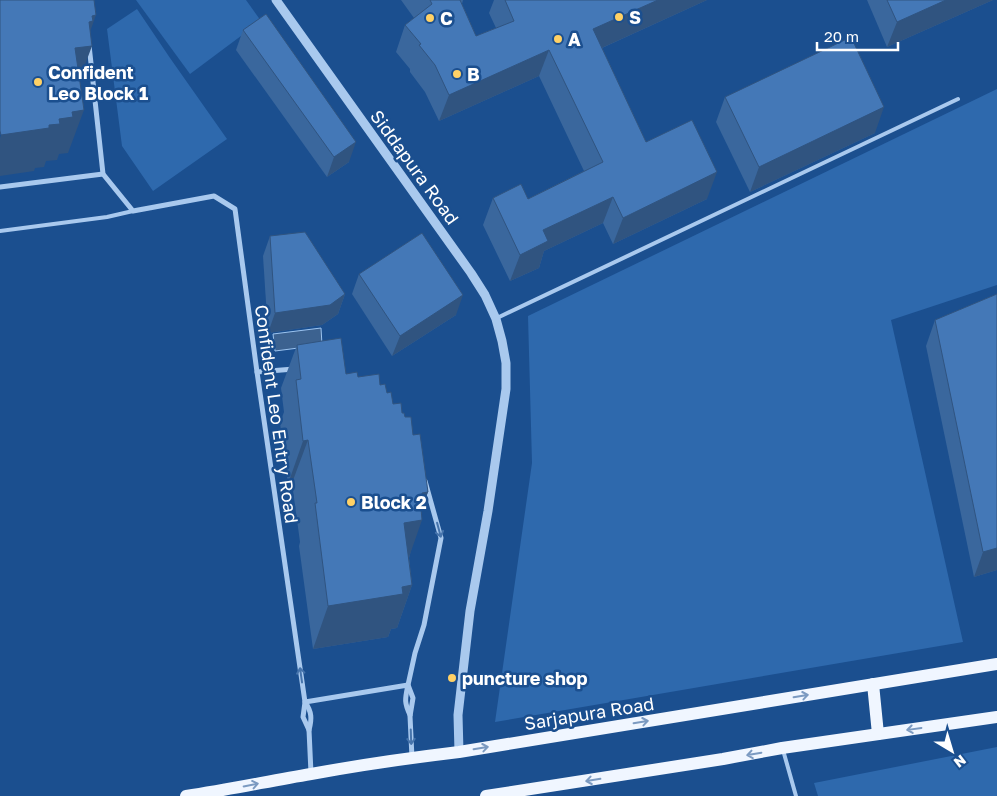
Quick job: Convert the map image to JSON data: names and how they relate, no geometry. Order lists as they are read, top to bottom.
{
  "streets": {
    "main road": ["Sarjapura Road"],
    "street": ["Siddapura Road", "Confident Leo Entry Road"]
  },
  "crossings": [
    ["Siddapura Road", "Sarjapura Road"],
    ["Confident Leo Entry Road", "Sarjapura Road"]
  ],
  "one_way": ["Confident Leo Entry Road"],
  "places": [
    "S",
    "C",
    "A",
    "B",
    "Confident Leo Block 1",
    "Block 2",
    "puncture shop"
  ],
  "scale_bar": "20 m",
  "north": "bottom right"
}
